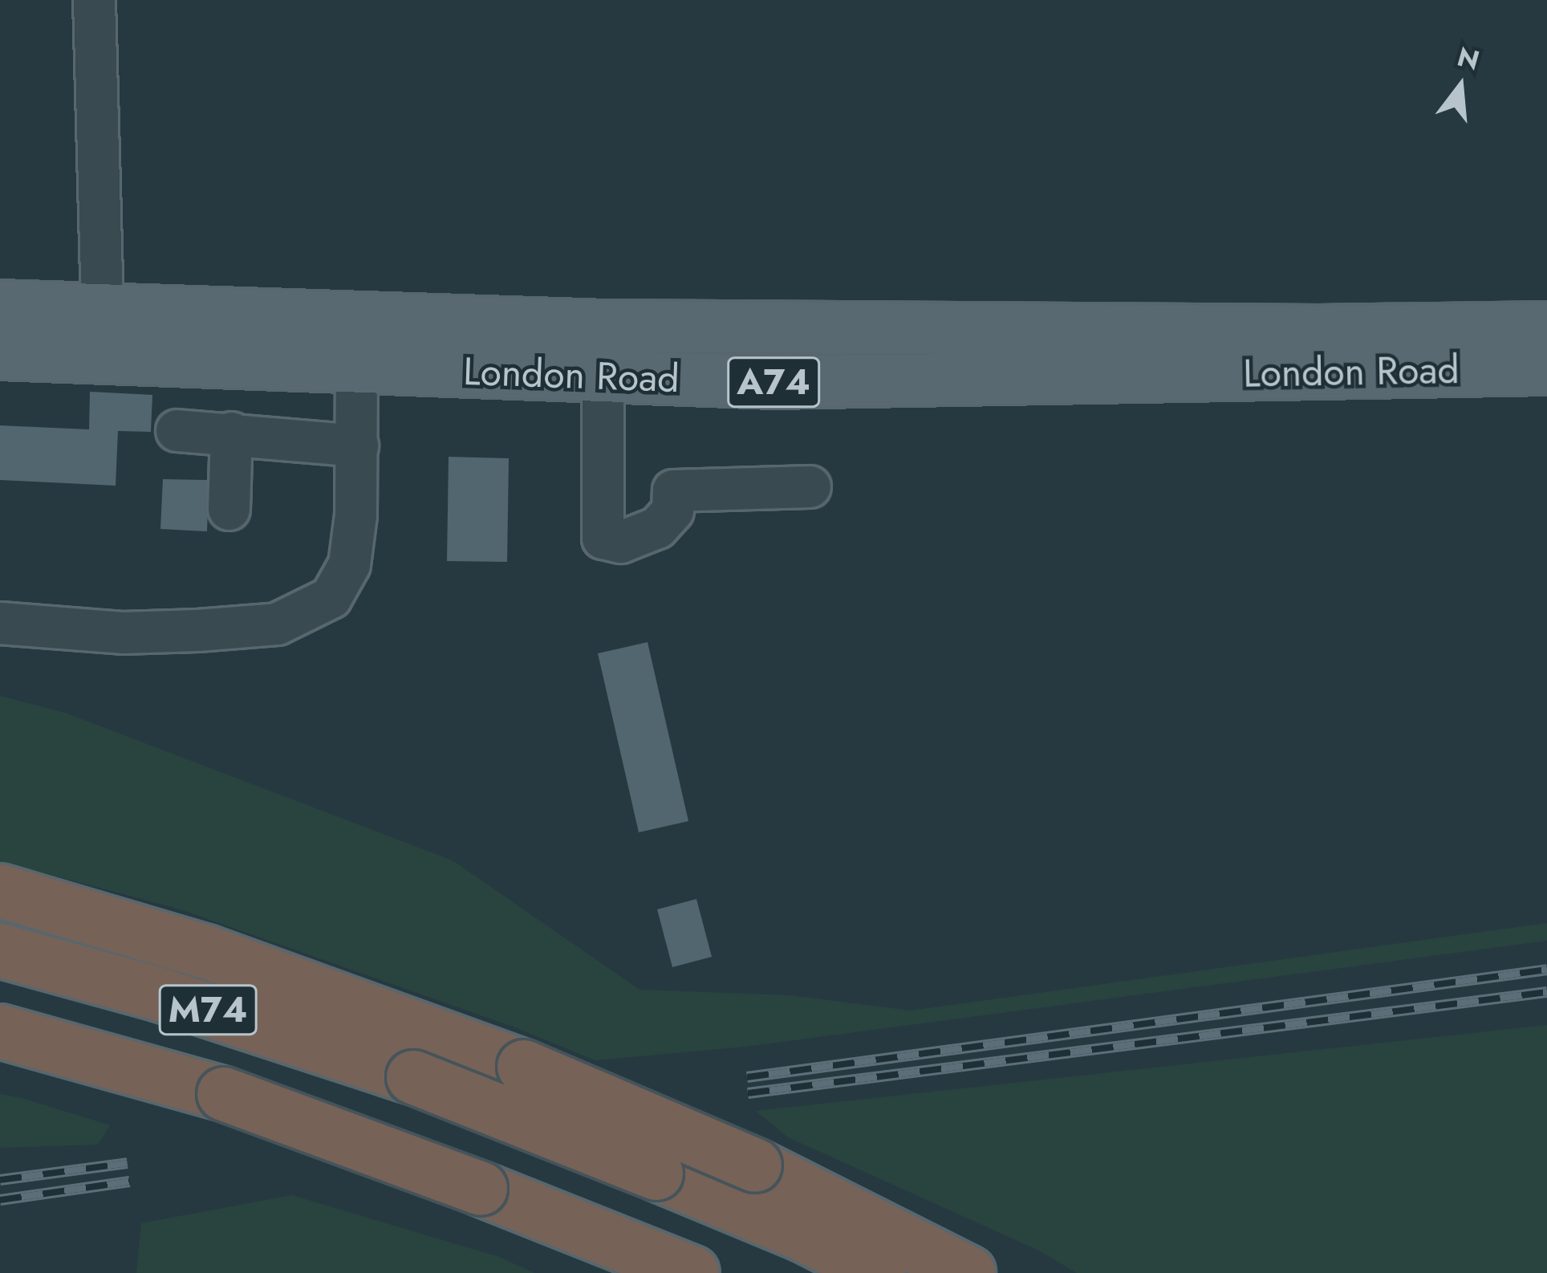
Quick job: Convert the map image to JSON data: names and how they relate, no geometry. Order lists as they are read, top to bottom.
{
  "streets": {
    "highway": ["M74"],
    "main road": ["London Road", "A74"]
  },
  "north": "top"
}
